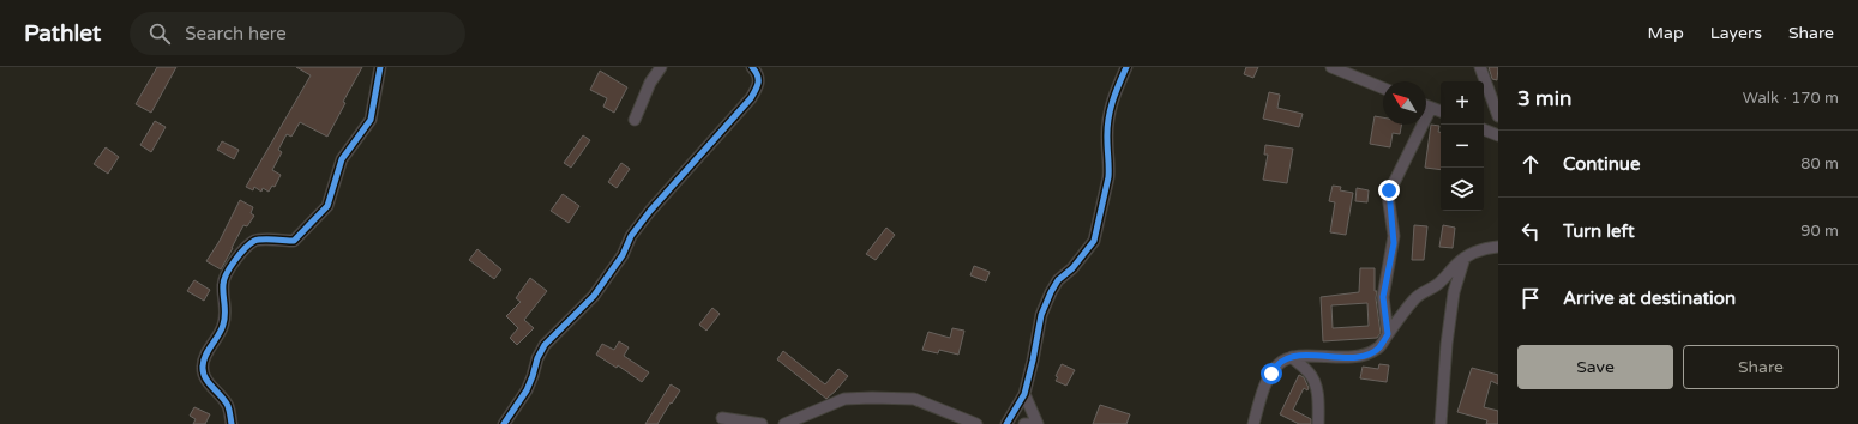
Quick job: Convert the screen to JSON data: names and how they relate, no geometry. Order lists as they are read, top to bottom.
{
  "north": "top left",
  "page": {
    "header": "Pathlet",
    "search": "Search here",
    "nav": ["Map", "Layers", "Share"],
    "heading": ["3 min", "Walk · 170 m"],
    "map_buttons": ["+", "−"],
    "list": [
      ["Continue", "80 m"],
      ["Turn left", "90 m"],
      "Arrive at destination"
    ],
    "buttons": ["Save", "Share"]
  }
}
